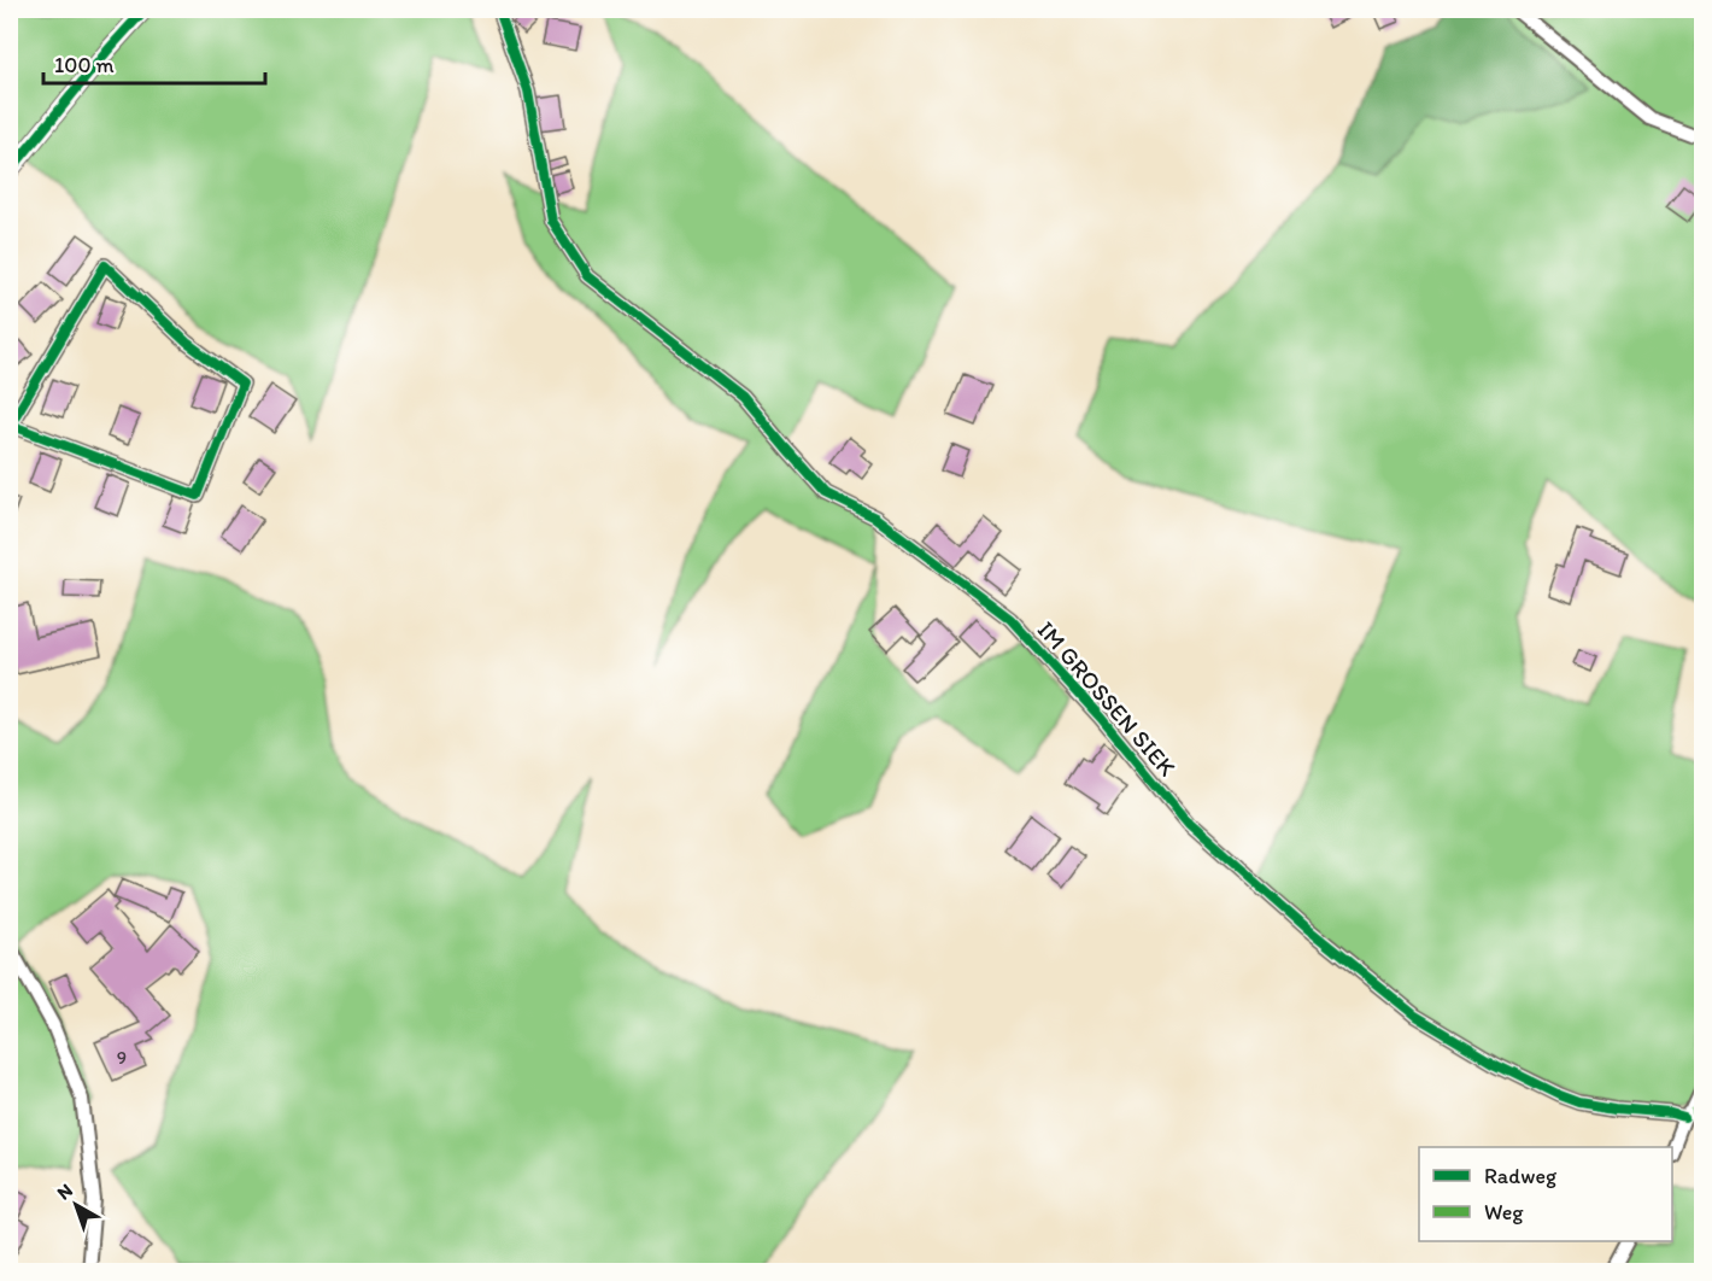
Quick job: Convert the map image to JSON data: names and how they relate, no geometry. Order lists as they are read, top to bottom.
{
  "streets": {
    "street": ["IM GROSSEN SIEK"]
  },
  "house_numbers": ["9"],
  "legend": ["Radweg", "Weg"],
  "scale_bar": "100 m",
  "north": "top left"
}
